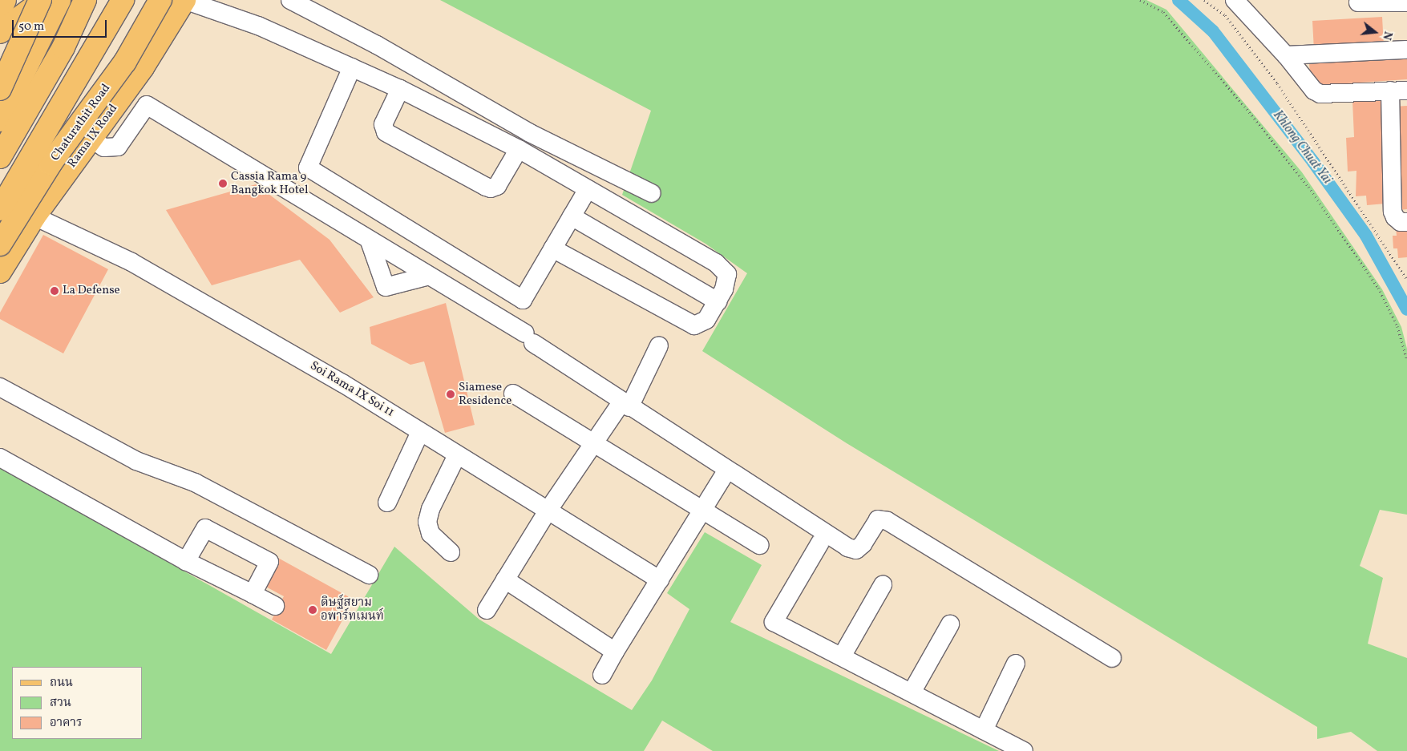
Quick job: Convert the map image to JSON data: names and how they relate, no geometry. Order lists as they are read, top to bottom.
{
  "streets": {
    "main road": ["Chaturathit Road", "Rama IX Road"],
    "street": ["Soi Rama IX Soi 11"]
  },
  "crossings": [
    ["Rama IX Road", "Soi Rama IX Soi 11"]
  ],
  "water": ["Khlong Chuat Yai"],
  "places": [
    "Cassia Rama 9 Bangkok Hotel",
    "La Defense",
    "Siamese Residence",
    "ดิษฐ์สยาม อพาร์ทเมนท์"
  ],
  "legend": ["ถนน", "สวน", "อาคาร"],
  "scale_bar": "50 m",
  "north": "right"
}
